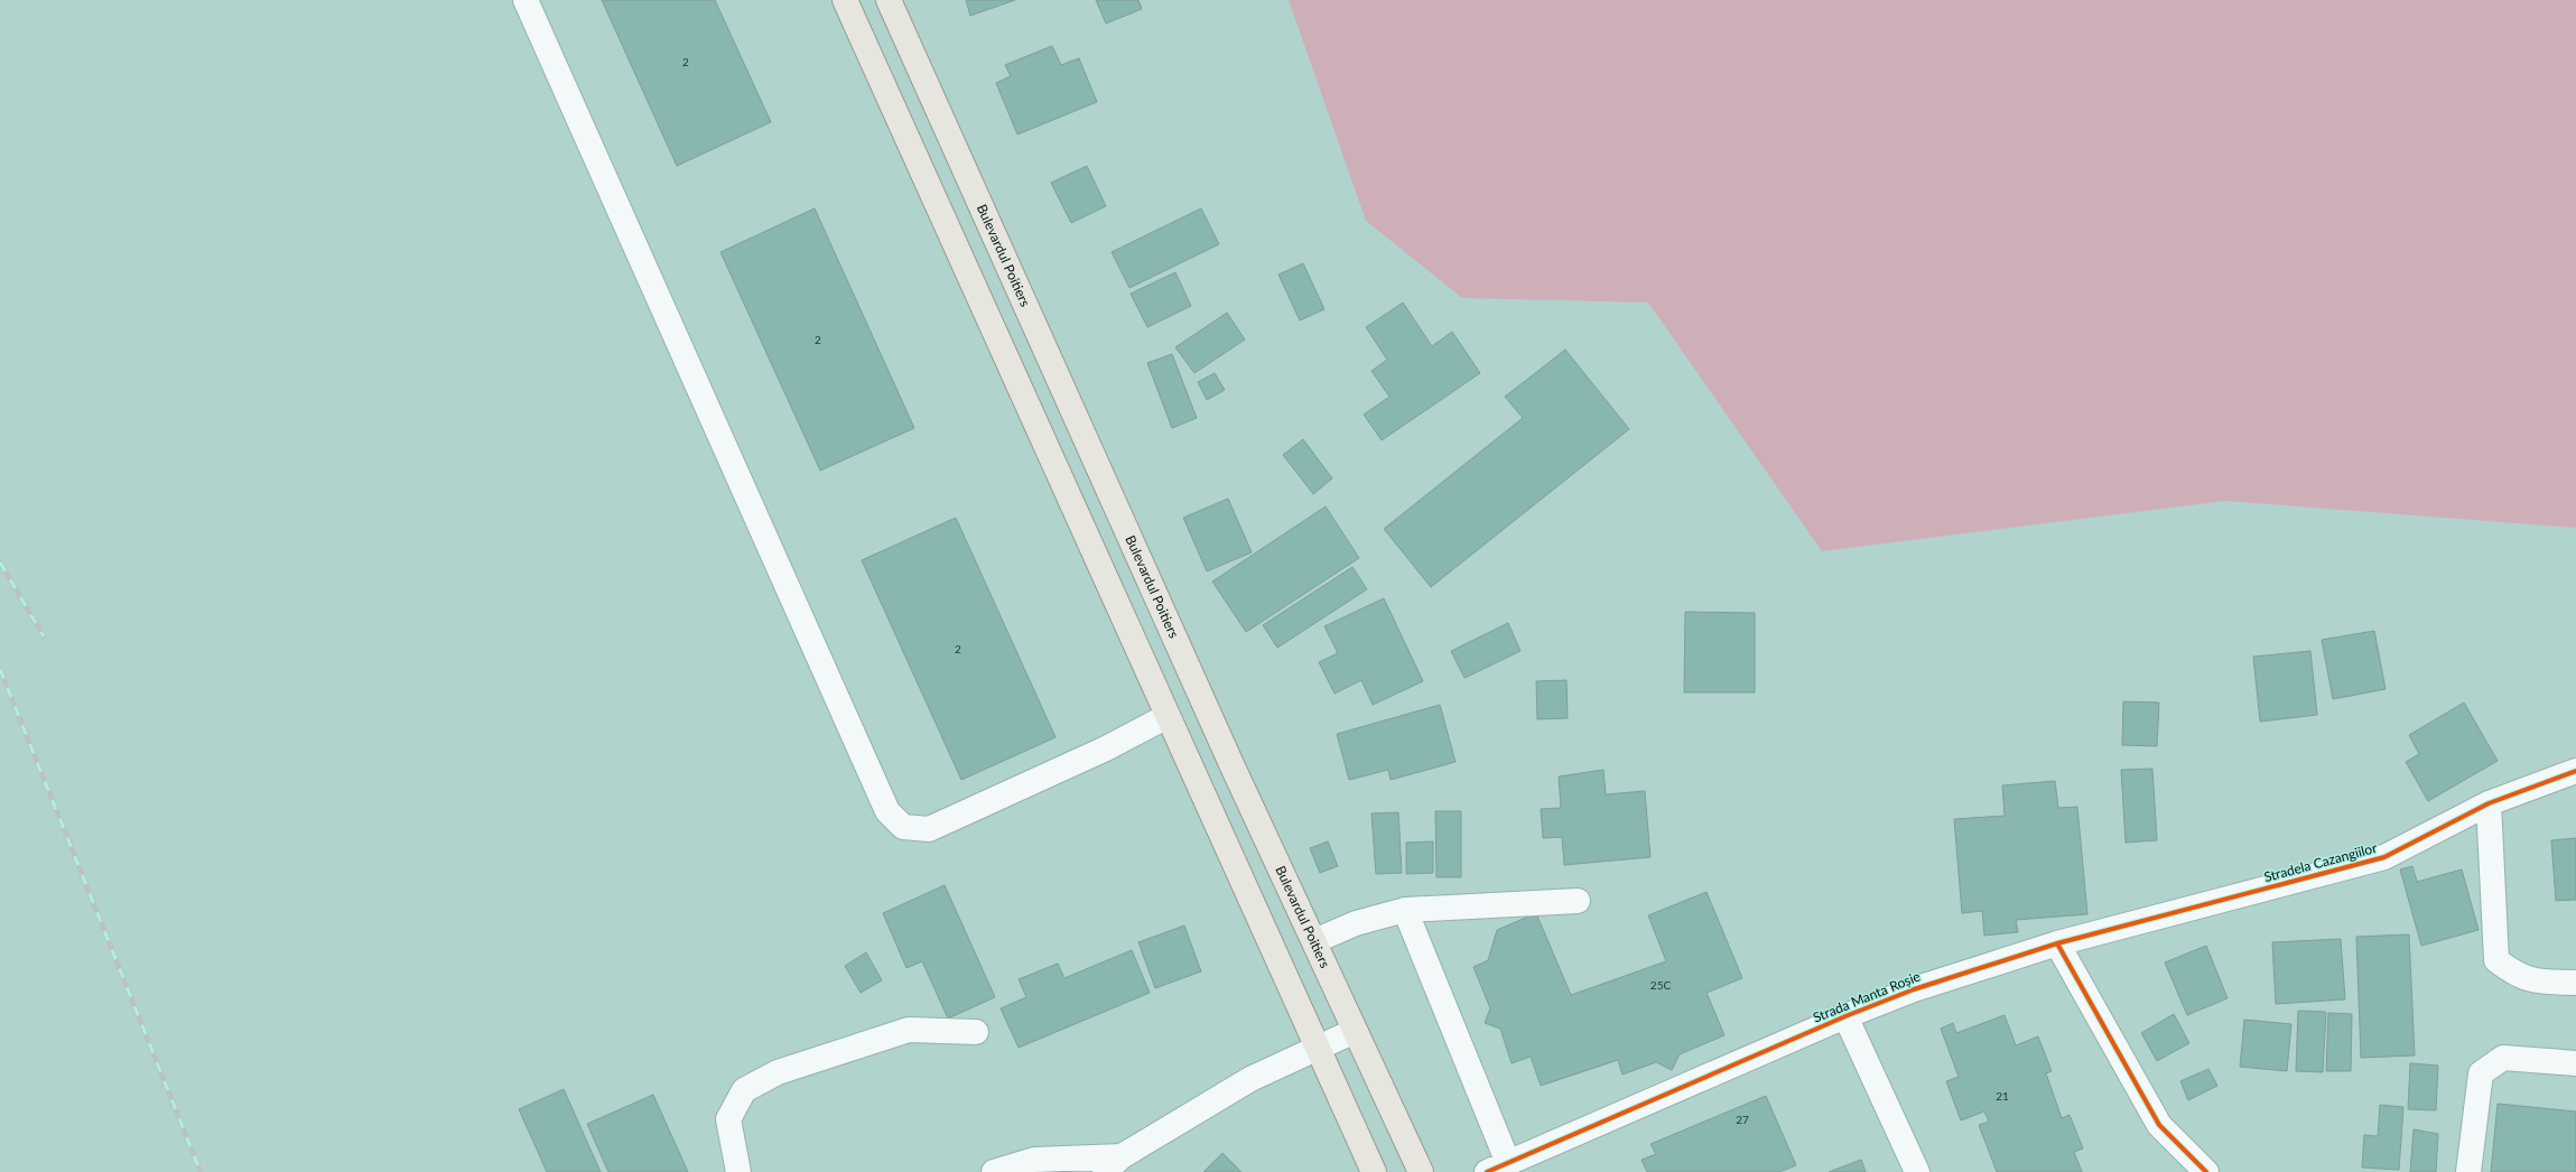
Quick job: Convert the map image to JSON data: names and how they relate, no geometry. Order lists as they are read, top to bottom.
{
  "streets": {
    "main road": ["Bulevardul Poitiers"],
    "street": ["Stradela Cazangiilor", "Strada Manta Roșie"]
  },
  "crossings": [
    ["Stradela Cazangiilor", "Strada Manta Roșie"]
  ],
  "house_numbers": [
    "2",
    "2",
    "2",
    "25C",
    "21",
    "27"
  ]
}
